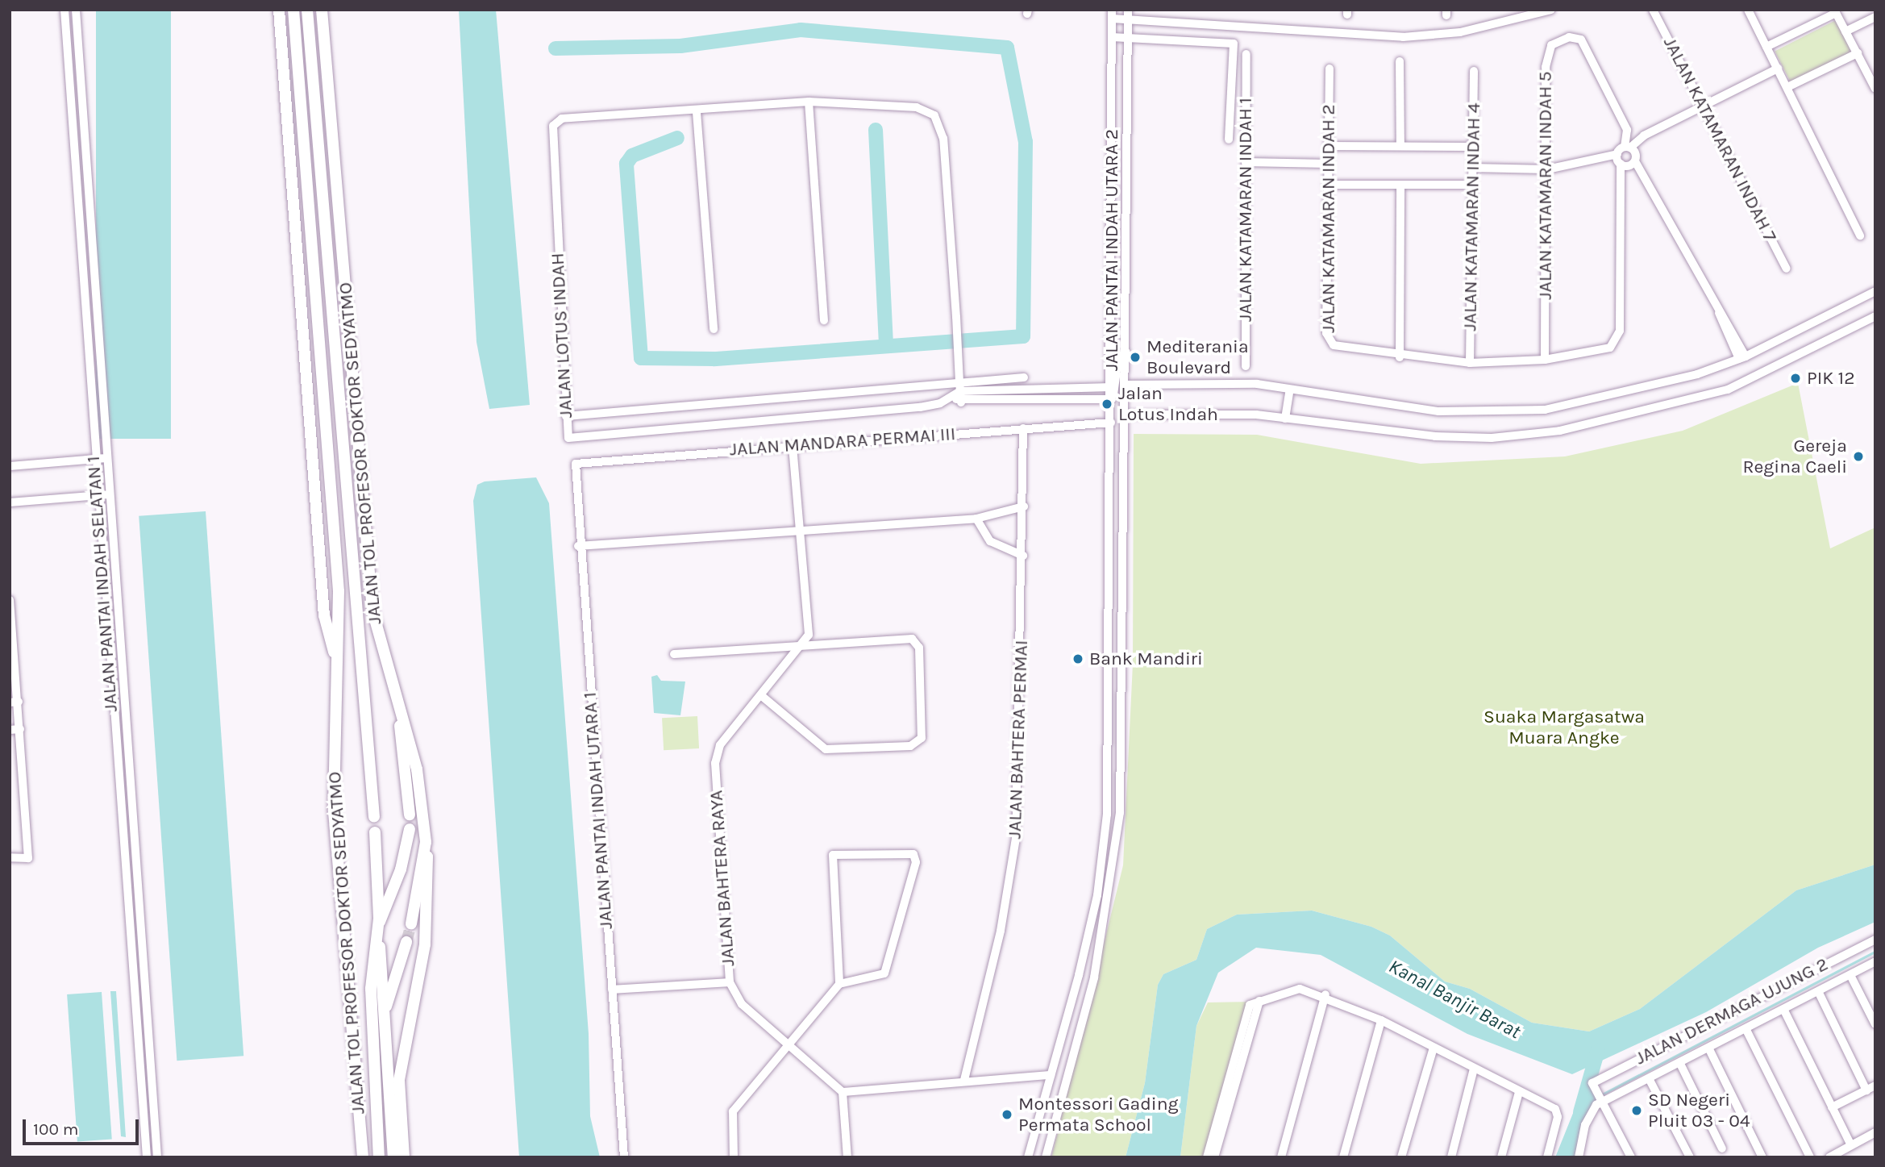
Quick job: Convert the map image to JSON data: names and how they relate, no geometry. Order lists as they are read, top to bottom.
{
  "streets": {
    "highway": ["JALAN TOL PROFESOR DOKTOR SEDYATMO"],
    "street": [
      "JALAN KATAMARAN INDAH 7",
      "JALAN KATAMARAN INDAH 5",
      "JALAN KATAMARAN INDAH 1",
      "JALAN KATAMARAN INDAH 4",
      "JALAN KATAMARAN INDAH 2",
      "JALAN PANTAI INDAH UTARA 2",
      "JALAN LOTUS INDAH",
      "JALAN MANDARA PERMAI III",
      "JALAN PANTAI INDAH SELATAN 1",
      "JALAN BAHTERA PERMAI",
      "JALAN PANTAI INDAH UTARA 1",
      "JALAN BAHTERA RAYA",
      "JALAN DERMAGA UJUNG 2"
    ]
  },
  "crossings": [
    ["JALAN KATAMARAN INDAH 5", "JALAN KATAMARAN INDAH 2"],
    ["JALAN KATAMARAN INDAH 1", "JALAN PANTAI INDAH UTARA 2"],
    ["JALAN KATAMARAN INDAH 4", "JALAN KATAMARAN INDAH 2"],
    ["JALAN PANTAI INDAH UTARA 2", "JALAN LOTUS INDAH"],
    ["JALAN PANTAI INDAH UTARA 2", "JALAN MANDARA PERMAI III"],
    ["JALAN MANDARA PERMAI III", "JALAN BAHTERA PERMAI"],
    ["JALAN MANDARA PERMAI III", "JALAN PANTAI INDAH UTARA 1"]
  ],
  "water": ["Kanal Banjir Barat"],
  "parks": ["Suaka Margasatwa Muara Angke"],
  "places": [
    "Mediterania Boulevard",
    "PIK 12",
    "Jalan Lotus Indah",
    "Gereja Regina Caeli",
    "Bank Mandiri",
    "SD Negeri Pluit 03 - 04",
    "Montessori Gading Permata School"
  ],
  "scale_bar": "100 m"
}
